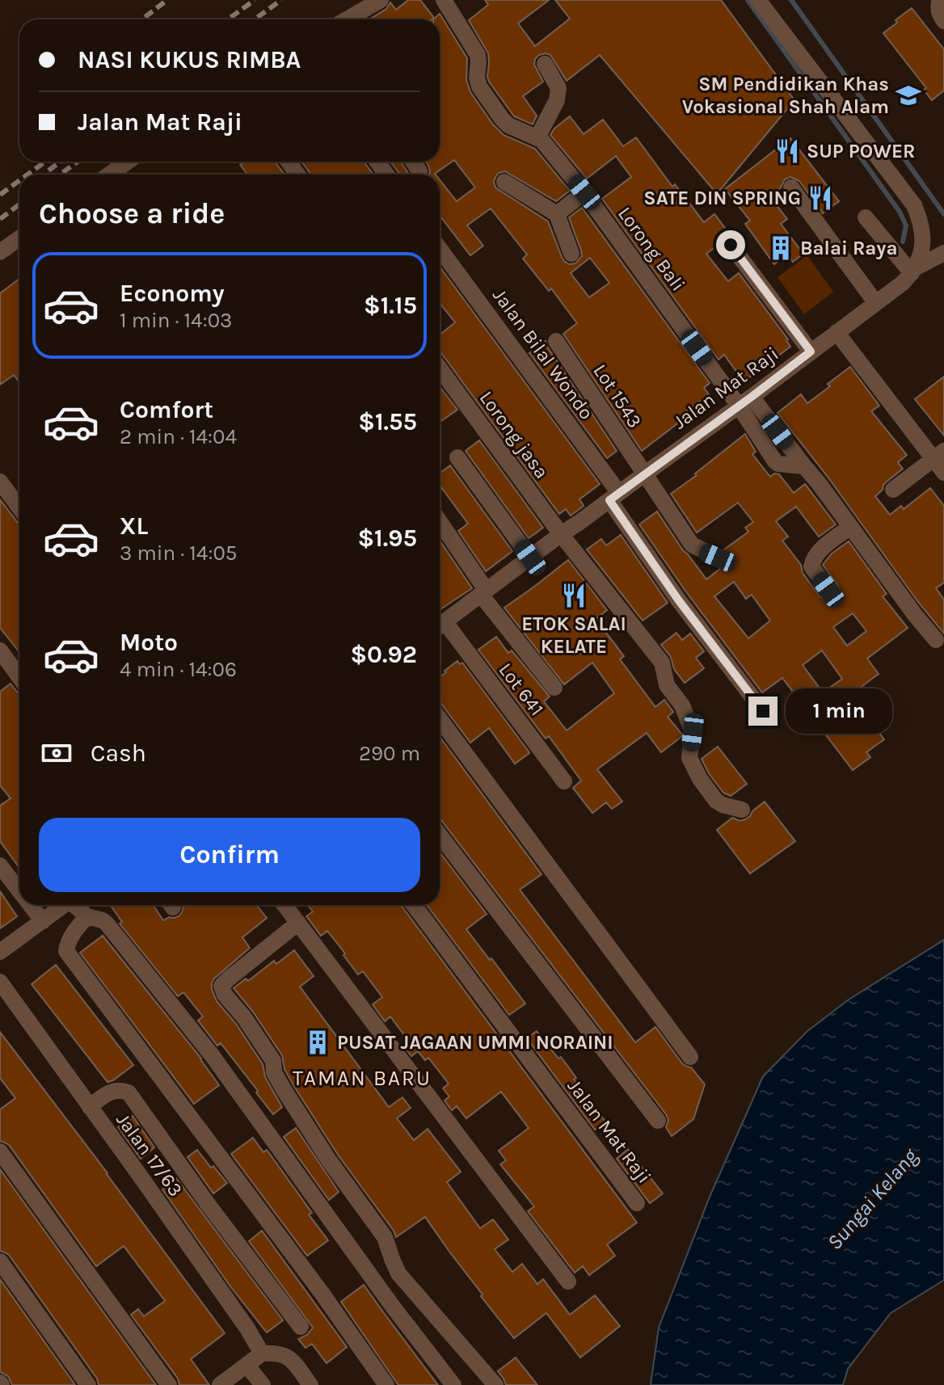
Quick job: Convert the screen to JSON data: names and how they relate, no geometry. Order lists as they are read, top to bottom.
{
  "streets": {
    "street": [
      "Lorong Bali",
      "Jalan Bilal Wondo",
      "Jalan Mat Raji",
      "Lot 1543",
      "Lorong jasa",
      "Lot 641",
      "Jalan 17/63"
    ]
  },
  "crossings": [
    ["Lorong Bali", "Jalan Mat Raji"],
    ["Jalan Bilal Wondo", "Jalan Mat Raji"],
    ["Jalan Mat Raji", "Lot 1543"],
    ["Jalan Mat Raji", "Lorong jasa"]
  ],
  "districts": ["TAMAN BARU"],
  "water": ["Sungai Kelang"],
  "places": {
    "school or university": ["SM Pendidikan Khas Vokasional Shah Alam"],
    "restaurant": ["SUP POWER", "SATE DIN SPRING", "ETOK SALAI KELATE"],
    "building": ["Balai Raya", "PUSAT JAGAAN UMMI NORAINI"]
  },
  "page": {
    "banner": ["NASI KUKUS RIMBA", "Jalan Mat Raji"],
    "heading": "Choose a ride",
    "list": [
      {
        "name": "Economy",
        "note": "1 min · 14:03",
        "value": "$1.15"
      },
      {
        "name": "Comfort",
        "note": "2 min · 14:04",
        "value": "$1.55"
      },
      {
        "name": "XL",
        "note": "3 min · 14:05",
        "value": "$1.95"
      },
      {
        "name": "Moto",
        "note": "4 min · 14:06",
        "value": "$0.92"
      }
    ],
    "bubble": "1 min",
    "pay": ["Cash", "290 m"],
    "buttons": "Confirm"
  }
}
